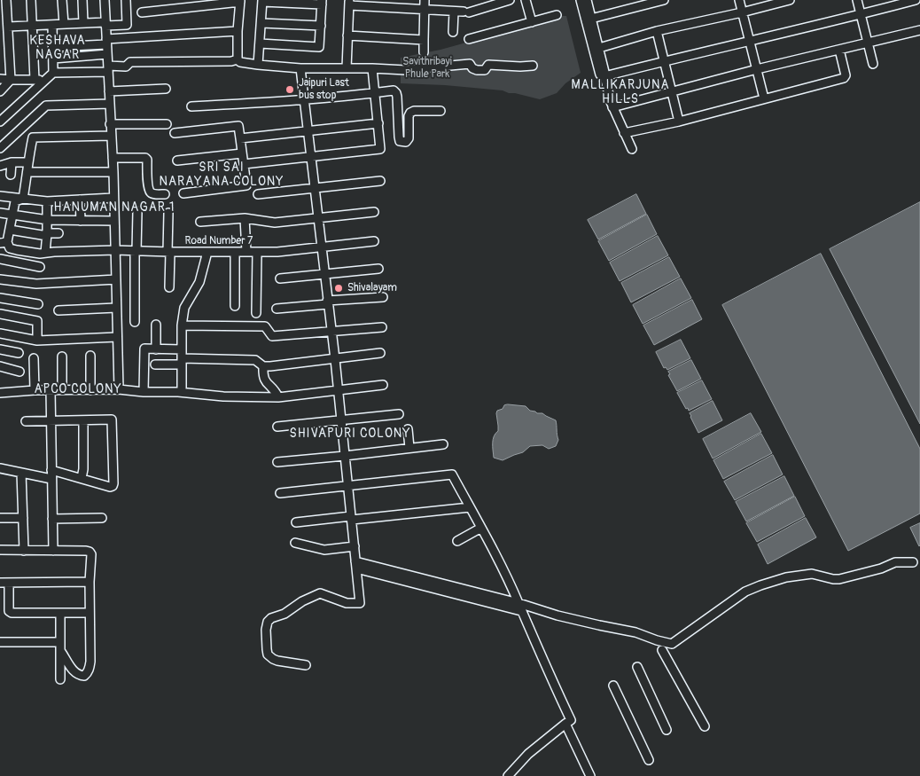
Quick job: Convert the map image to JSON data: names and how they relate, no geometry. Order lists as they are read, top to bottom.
{
  "streets": {
    "street": ["Road Number 7"]
  },
  "districts": [
    "KESHAVA NAGAR",
    "MALLIKARJUNA HILLS",
    "SRI SAI NARAYANA COLONY",
    "HANUMAN NAGAR 1",
    "APCO COLONY",
    "SHIVAPURI COLONY"
  ],
  "parks": ["Savithribayi Phule Park"],
  "places": ["Jaipuri Last bus stop", "Shivalayam"]
}
